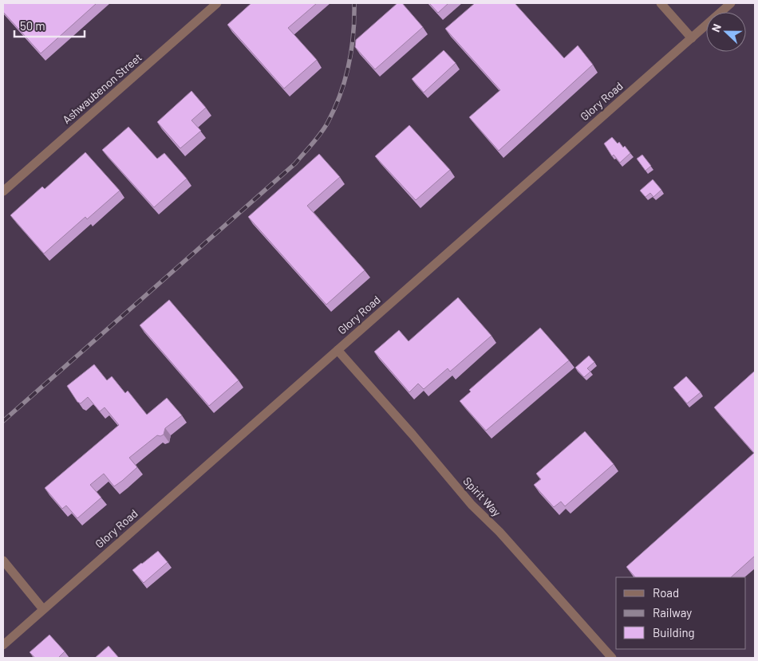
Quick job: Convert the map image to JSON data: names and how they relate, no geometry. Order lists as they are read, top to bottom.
{
  "streets": {
    "street": ["Ashwaubenon Street", "Glory Road", "Spirit Way"]
  },
  "crossings": [
    ["Glory Road", "Spirit Way"]
  ],
  "legend": ["Road", "Railway", "Building"],
  "scale_bar": "50 m",
  "north": "left"
}
